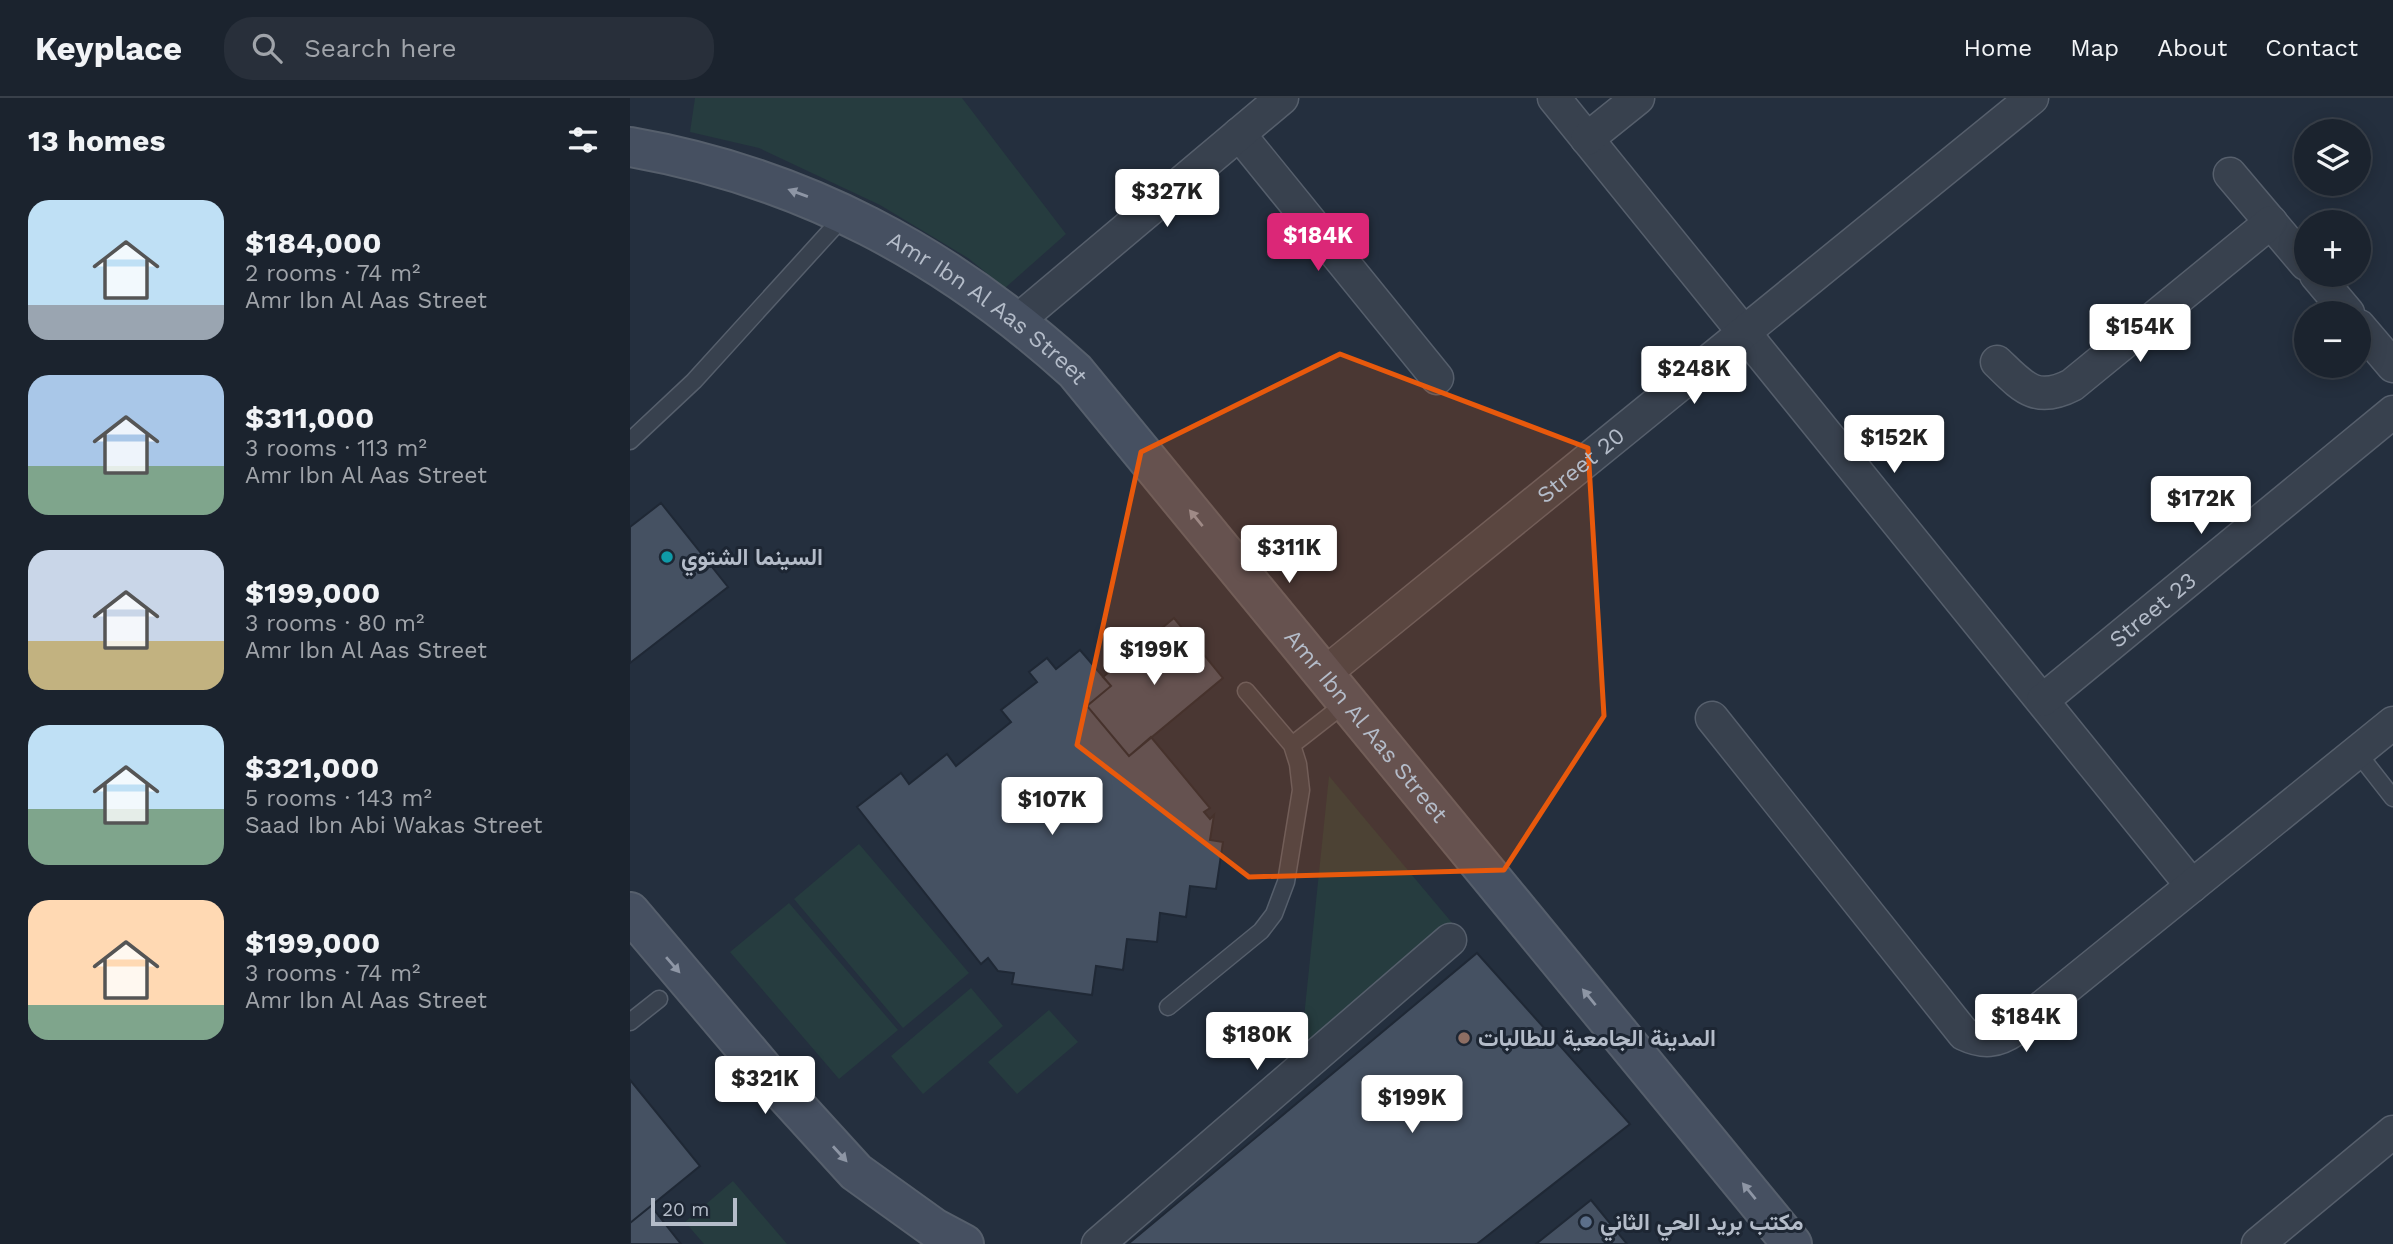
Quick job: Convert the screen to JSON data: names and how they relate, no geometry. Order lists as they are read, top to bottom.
{
  "streets": {
    "street": ["Amr Ibn Al Aas Street", "Street 20", "Street 23"]
  },
  "crossings": [
    ["Amr Ibn Al Aas Street", "Street 20"]
  ],
  "one_way": ["Amr Ibn Al Aas Street"],
  "places": ["السينما الشتوي", "المدينة الجامعية للطالبات", "مكتب بريد الحي الثاني"],
  "scale_bar": "20 m",
  "page": {
    "header": "Keyplace",
    "search": "Search here",
    "nav": [
      "Home",
      "Map",
      "About",
      "Contact"
    ],
    "heading": "13 homes",
    "map_buttons": ["+", "−"],
    "price": [
      "$327K",
      "$184K",
      "$154K",
      "$248K",
      "$152K",
      "$172K",
      "$311K",
      "$199K",
      "$107K",
      "$184K",
      "$180K",
      "$321K",
      "$199K"
    ],
    "list": [
      {
        "name": "$184,000",
        "note": "2 rooms · 74 m² · Amr Ibn Al Aas Street"
      },
      {
        "name": "$311,000",
        "note": "3 rooms · 113 m² · Amr Ibn Al Aas Street"
      },
      {
        "name": "$199,000",
        "note": "3 rooms · 80 m² · Amr Ibn Al Aas Street"
      },
      {
        "name": "$321,000",
        "note": "5 rooms · 143 m² · Saad Ibn Abi Wakas Street"
      },
      {
        "name": "$199,000",
        "note": "3 rooms · 74 m² · Amr Ibn Al Aas Street"
      }
    ],
    "scale": "20 m"
  }
}
